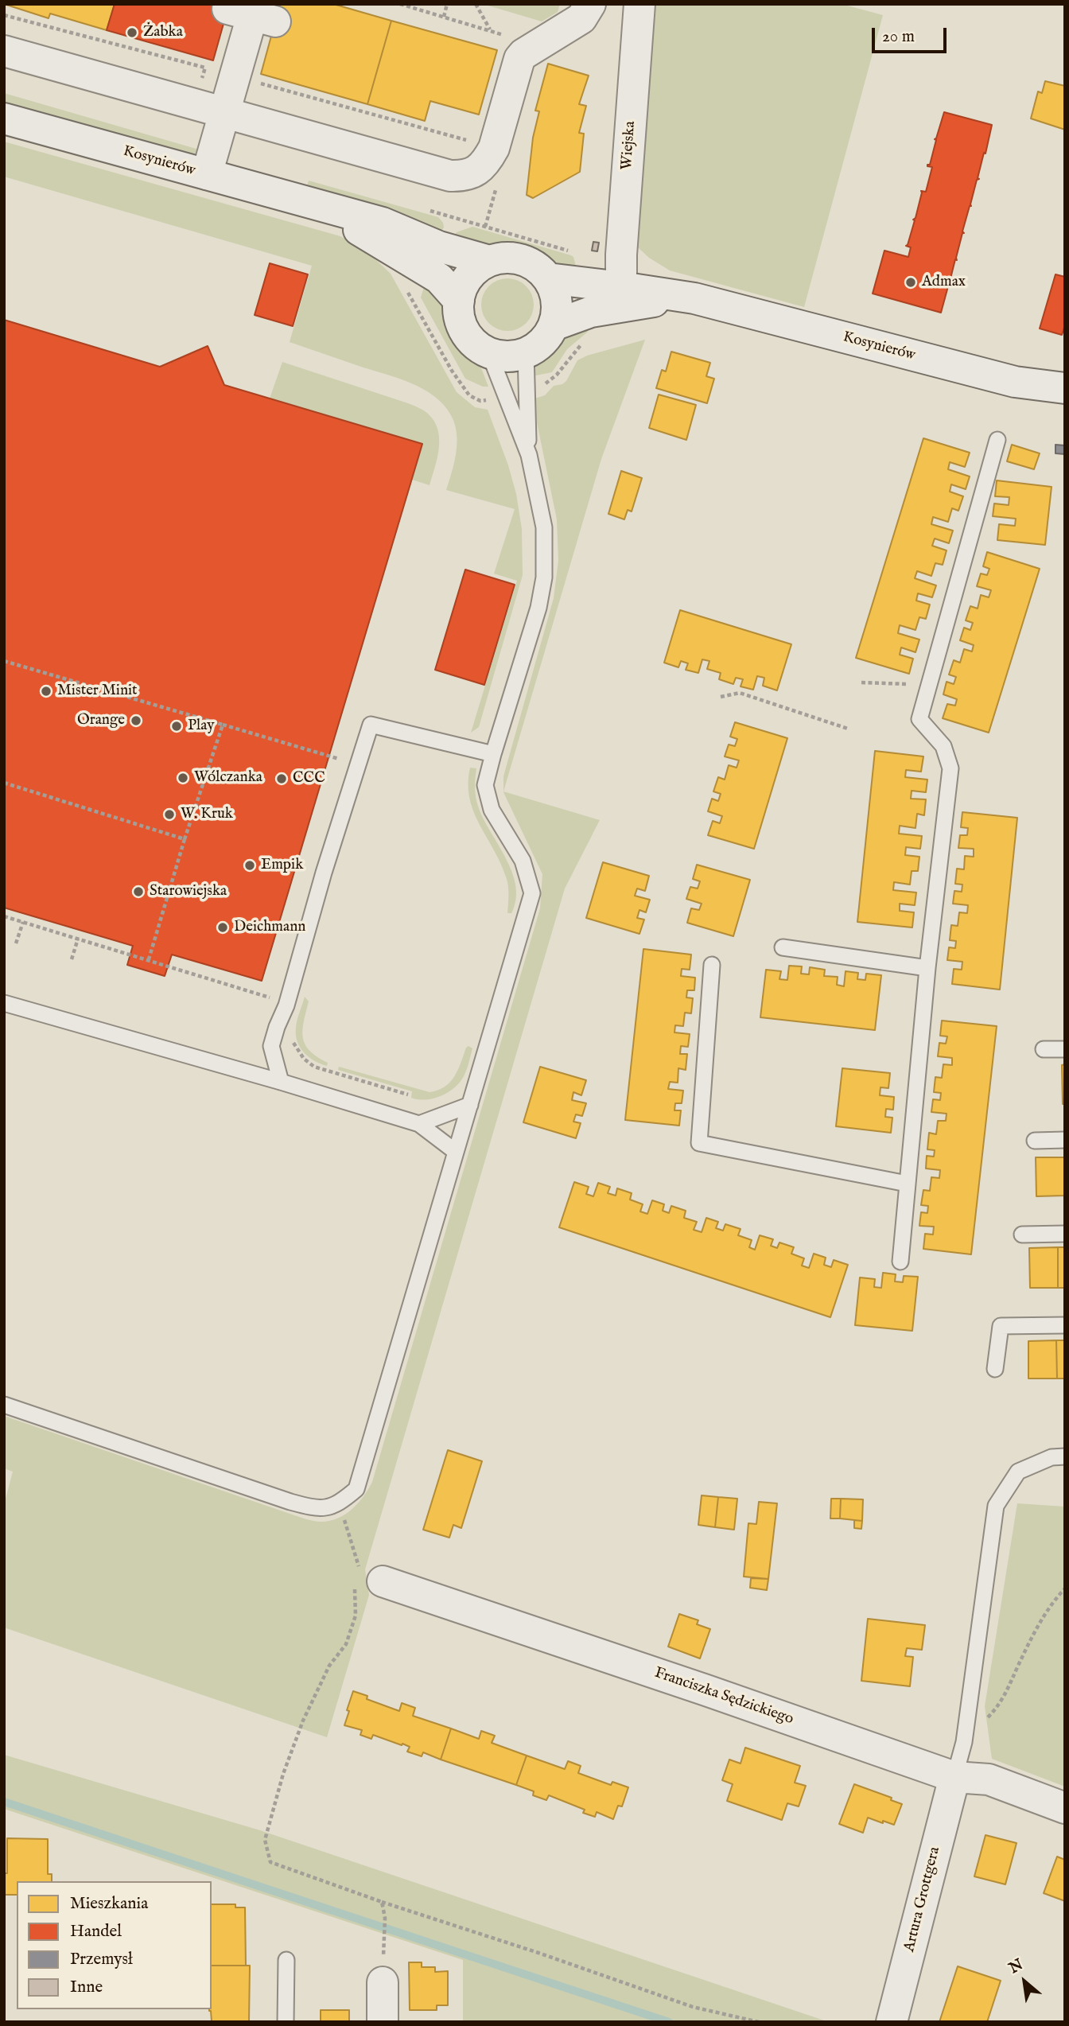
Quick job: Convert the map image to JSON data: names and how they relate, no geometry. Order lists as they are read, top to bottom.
{
  "streets": {
    "street": [
      "Wiejska",
      "Kosynierów",
      "Franciszka Sędzickiego",
      "Artura Grottgera"
    ]
  },
  "crossings": [
    ["Wiejska", "Kosynierów"],
    ["Franciszka Sędzickiego", "Artura Grottgera"]
  ],
  "places": [
    "Żabka",
    "Admax",
    "Mister Minit",
    "Orange",
    "Play",
    "Wólczanka",
    "CCC",
    "W. Kruk",
    "Empik",
    "Starowiejska",
    "Deichmann"
  ],
  "legend": [
    "Mieszkania",
    "Handel",
    "Przemysł",
    "Inne"
  ],
  "scale_bar": "20 m",
  "north": "top left"
}
